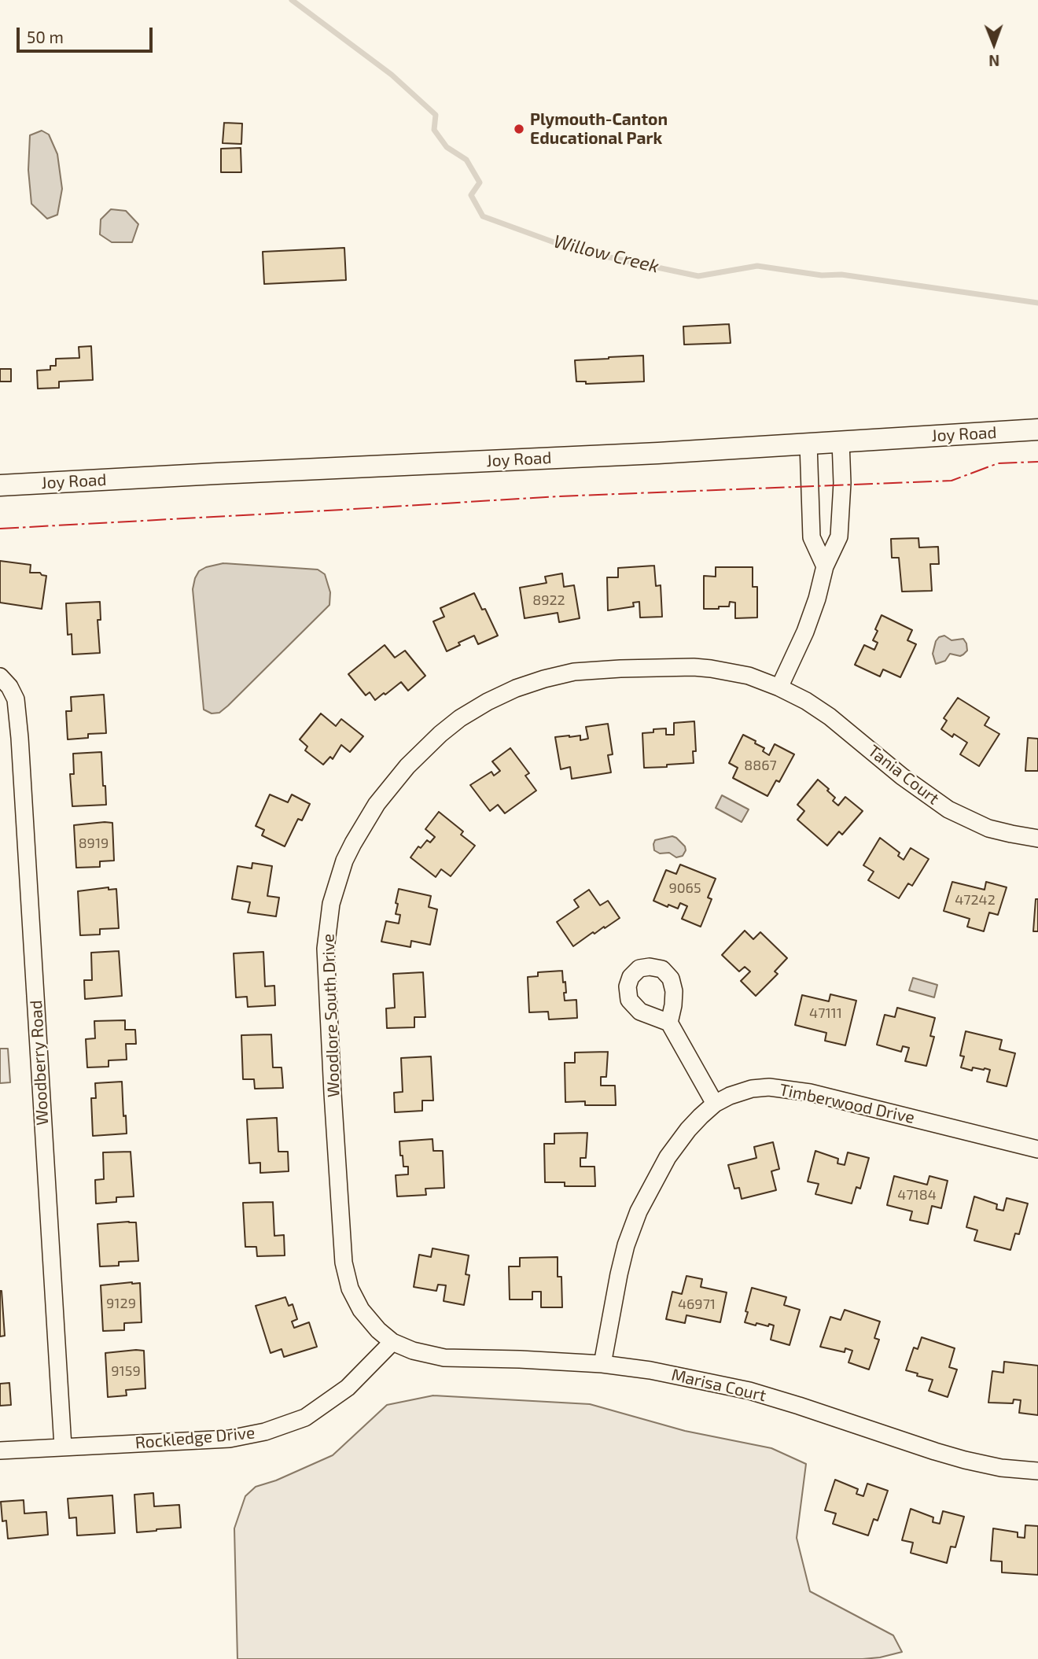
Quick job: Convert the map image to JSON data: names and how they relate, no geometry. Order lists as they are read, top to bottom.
{
  "streets": {
    "street": [
      "Joy Road",
      "Tania Court",
      "Woodlore South Drive",
      "Woodberry Road",
      "Timberwood Drive",
      "Marisa Court",
      "Rockledge Drive"
    ]
  },
  "crossings": [
    ["Tania Court", "Woodlore South Drive"],
    ["Woodlore South Drive", "Marisa Court"],
    ["Woodlore South Drive", "Rockledge Drive"],
    ["Woodberry Road", "Rockledge Drive"],
    ["Timberwood Drive", "Marisa Court"],
    ["Marisa Court", "Rockledge Drive"]
  ],
  "water": ["Willow Creek"],
  "places": ["Plymouth-Canton Educational Park"],
  "house_numbers": [
    "8922",
    "8867",
    "8919",
    "9065",
    "47242",
    "47111",
    "47184",
    "9129",
    "46971",
    "9159"
  ],
  "scale_bar": "50 m",
  "north": "bottom"
}
